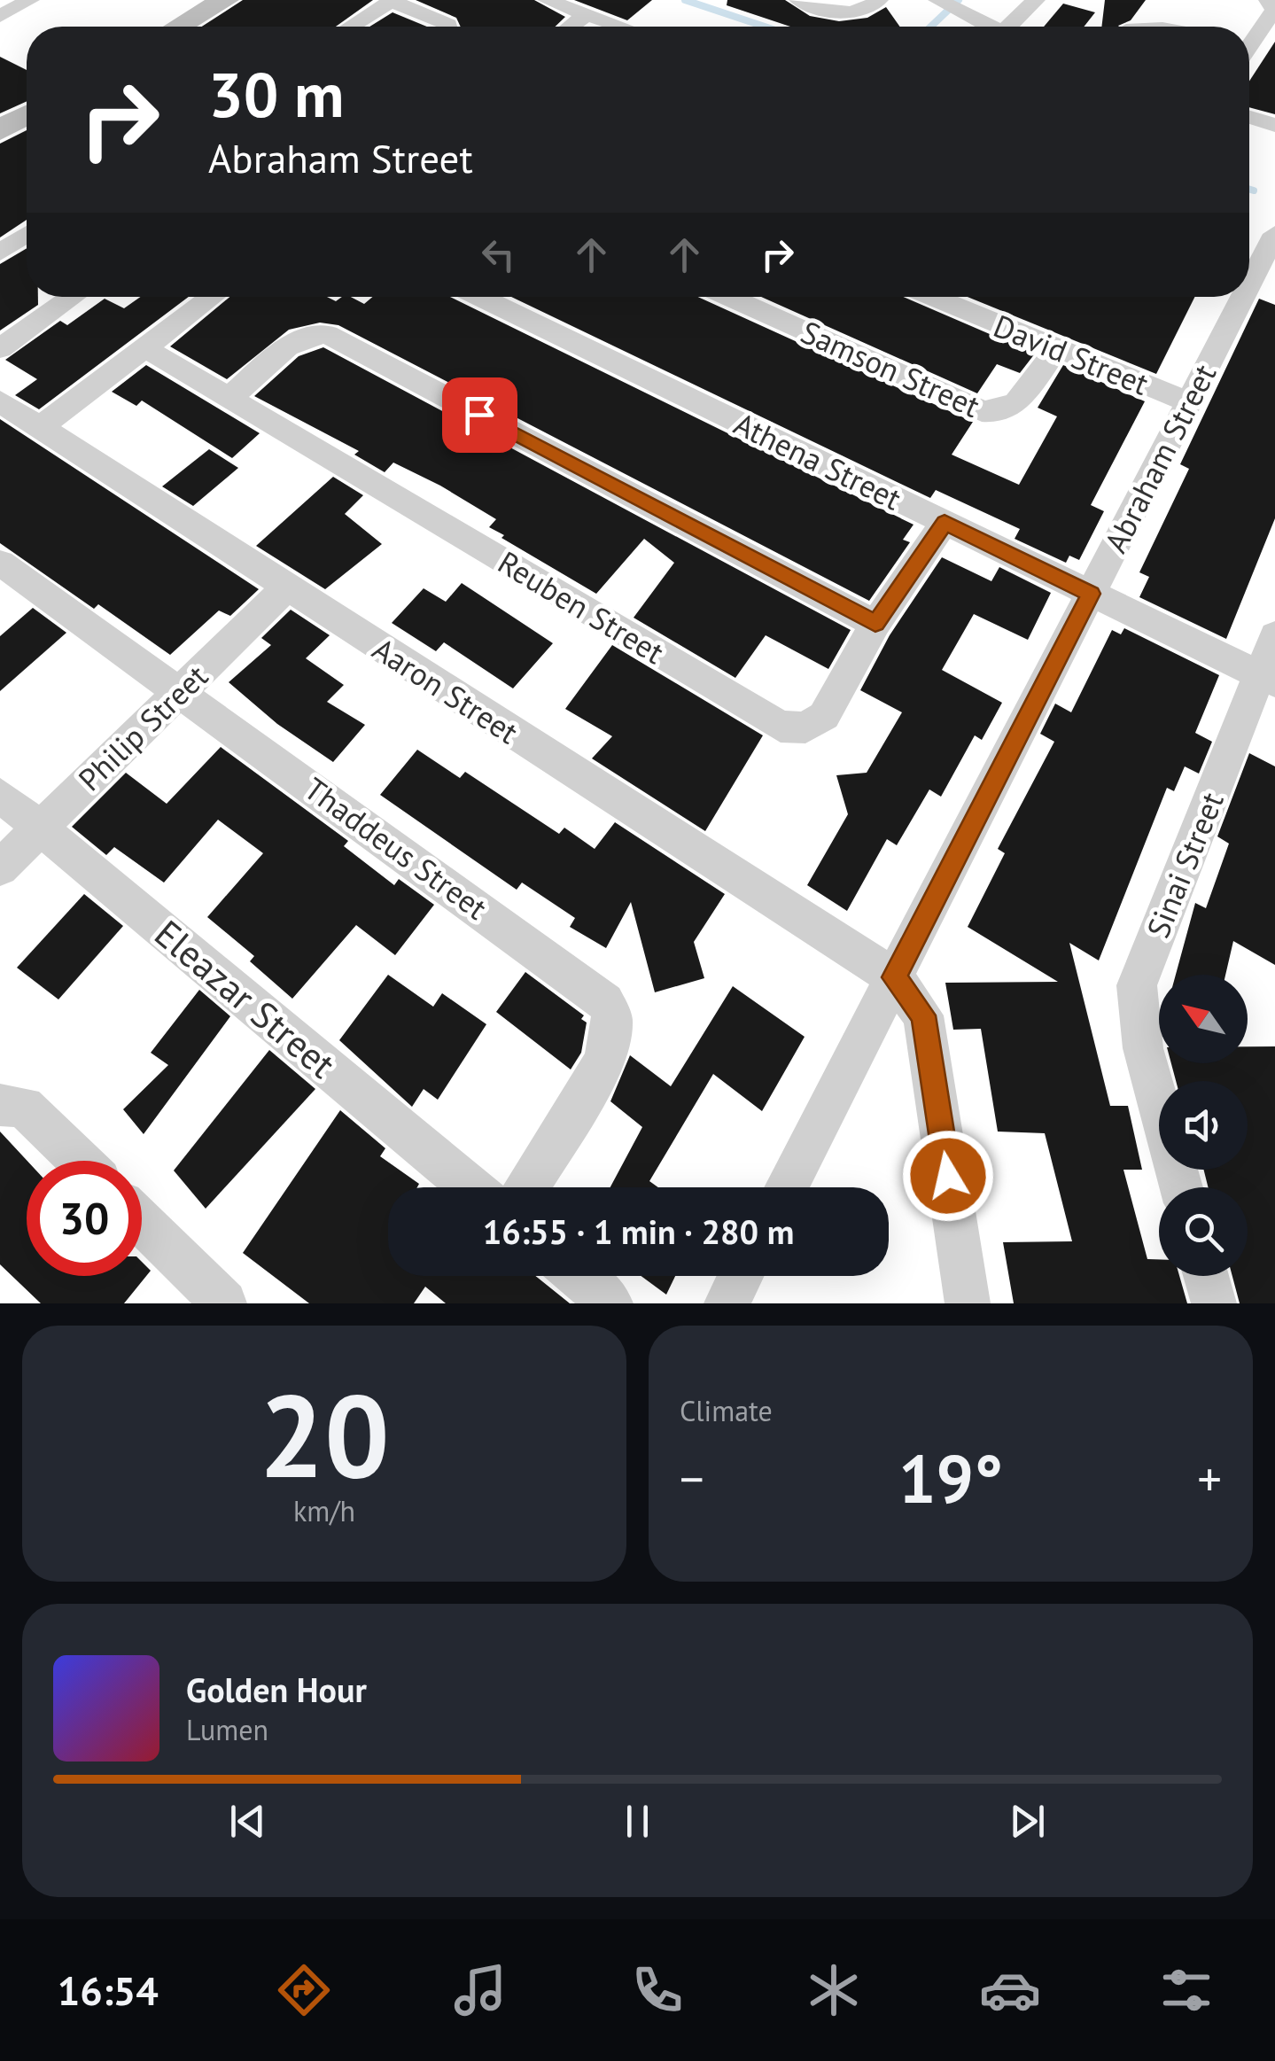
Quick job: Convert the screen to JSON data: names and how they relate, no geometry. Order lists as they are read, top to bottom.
{
  "streets": {
    "street": [
      "David Street",
      "Samson Street",
      "Abraham Street",
      "Athena Street",
      "Reuben Street",
      "Aaron Street",
      "Philip Street",
      "Thaddeus Street",
      "Sinai Street",
      "Eleazar Street"
    ]
  },
  "crossings": [
    ["David Street", "Samson Street"],
    ["David Street", "Abraham Street"],
    ["Abraham Street", "Athena Street"],
    ["Abraham Street", "Aaron Street"],
    ["Athena Street", "Reuben Street"],
    ["Athena Street", "Sinai Street"],
    ["Aaron Street", "Philip Street"],
    ["Philip Street", "Thaddeus Street"],
    ["Philip Street", "Eleazar Street"]
  ],
  "north": "top left",
  "page": {
    "turn": ["30 m", "Abraham Street"],
    "limit": "30",
    "trip": "16:55 · 1 min · 280 m",
    "tile": [
      ["20", "km/h"],
      "Climate"
    ],
    "heat": ["−", "19°", "+"],
    "song": ["Golden Hour", "Lumen"],
    "tabs": "16:54"
  }
}
